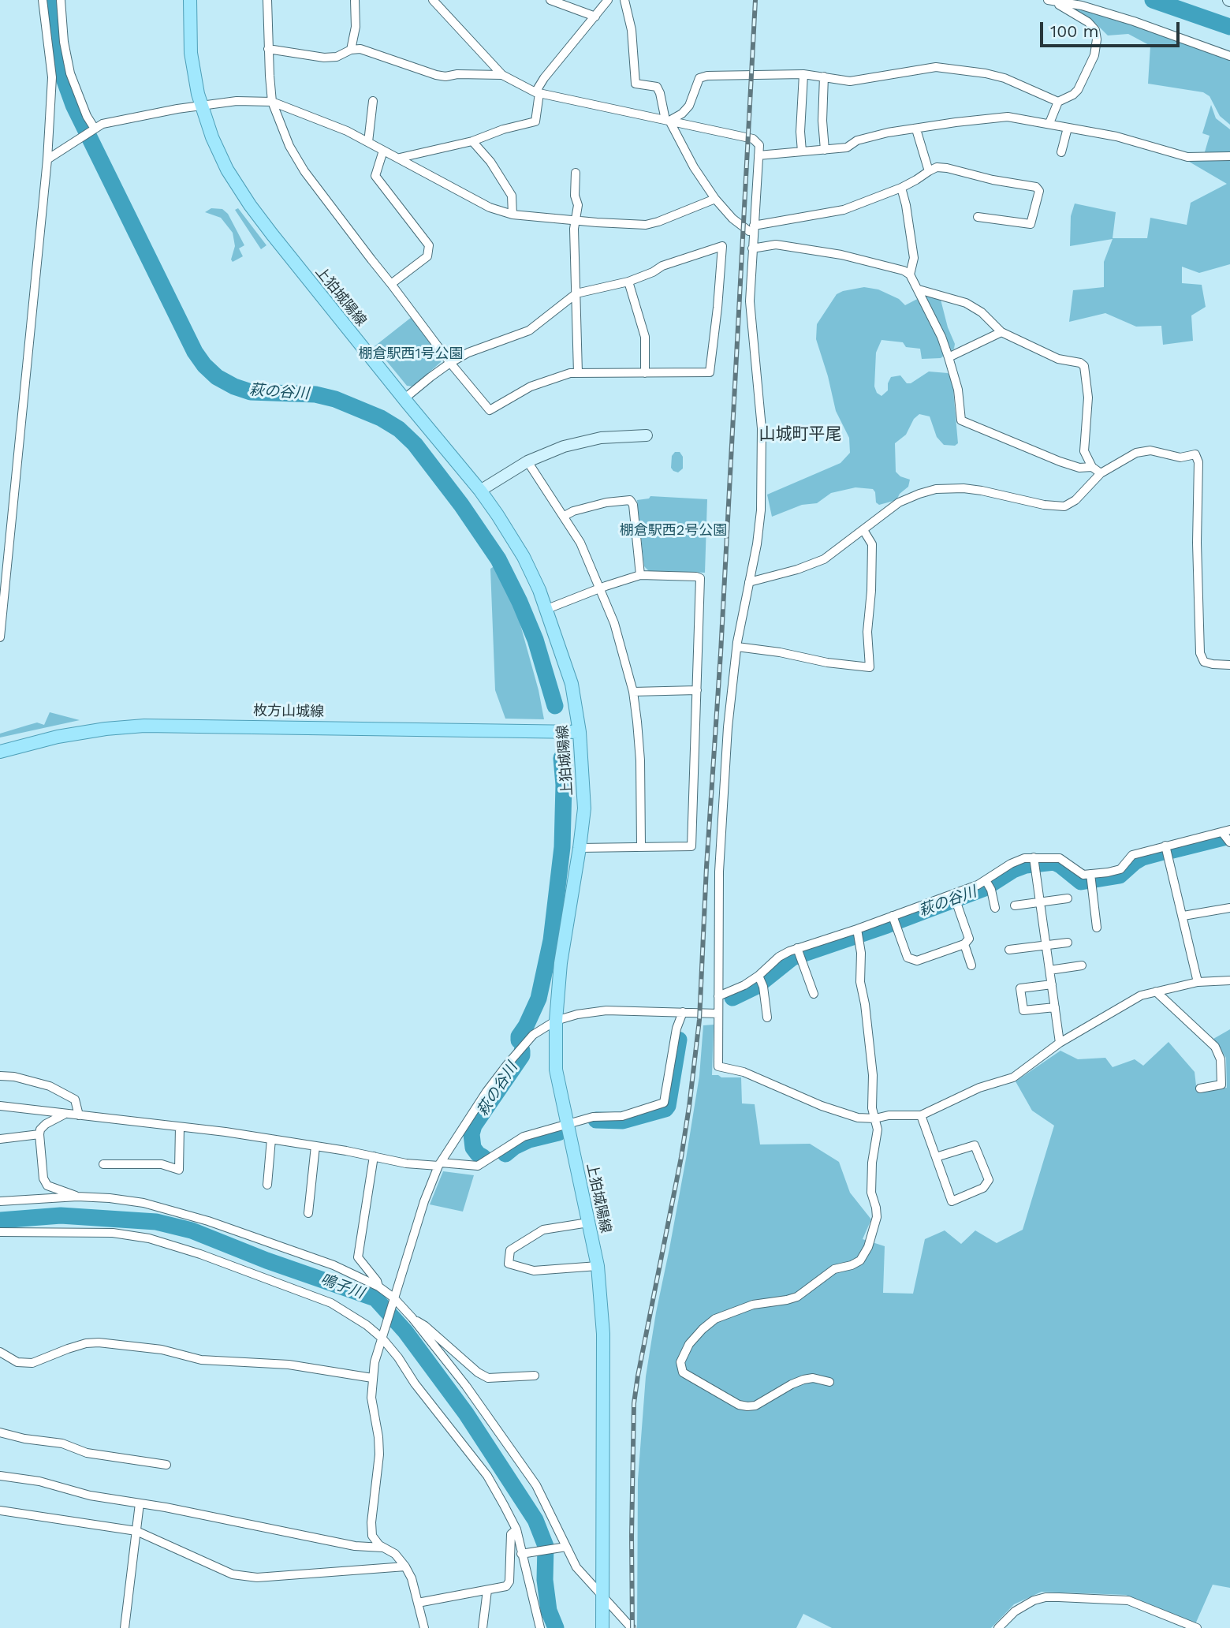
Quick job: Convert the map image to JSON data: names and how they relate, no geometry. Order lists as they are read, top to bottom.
{
  "streets": {
    "main road": ["上狛城陽線", "枚方山城線"]
  },
  "crossings": [
    ["上狛城陽線", "枚方山城線"]
  ],
  "districts": ["山城町平尾"],
  "water": ["萩の谷川", "鳴子川"],
  "parks": ["棚倉駅西1号公園", "棚倉駅西2号公園"],
  "scale_bar": "100 m"
}
